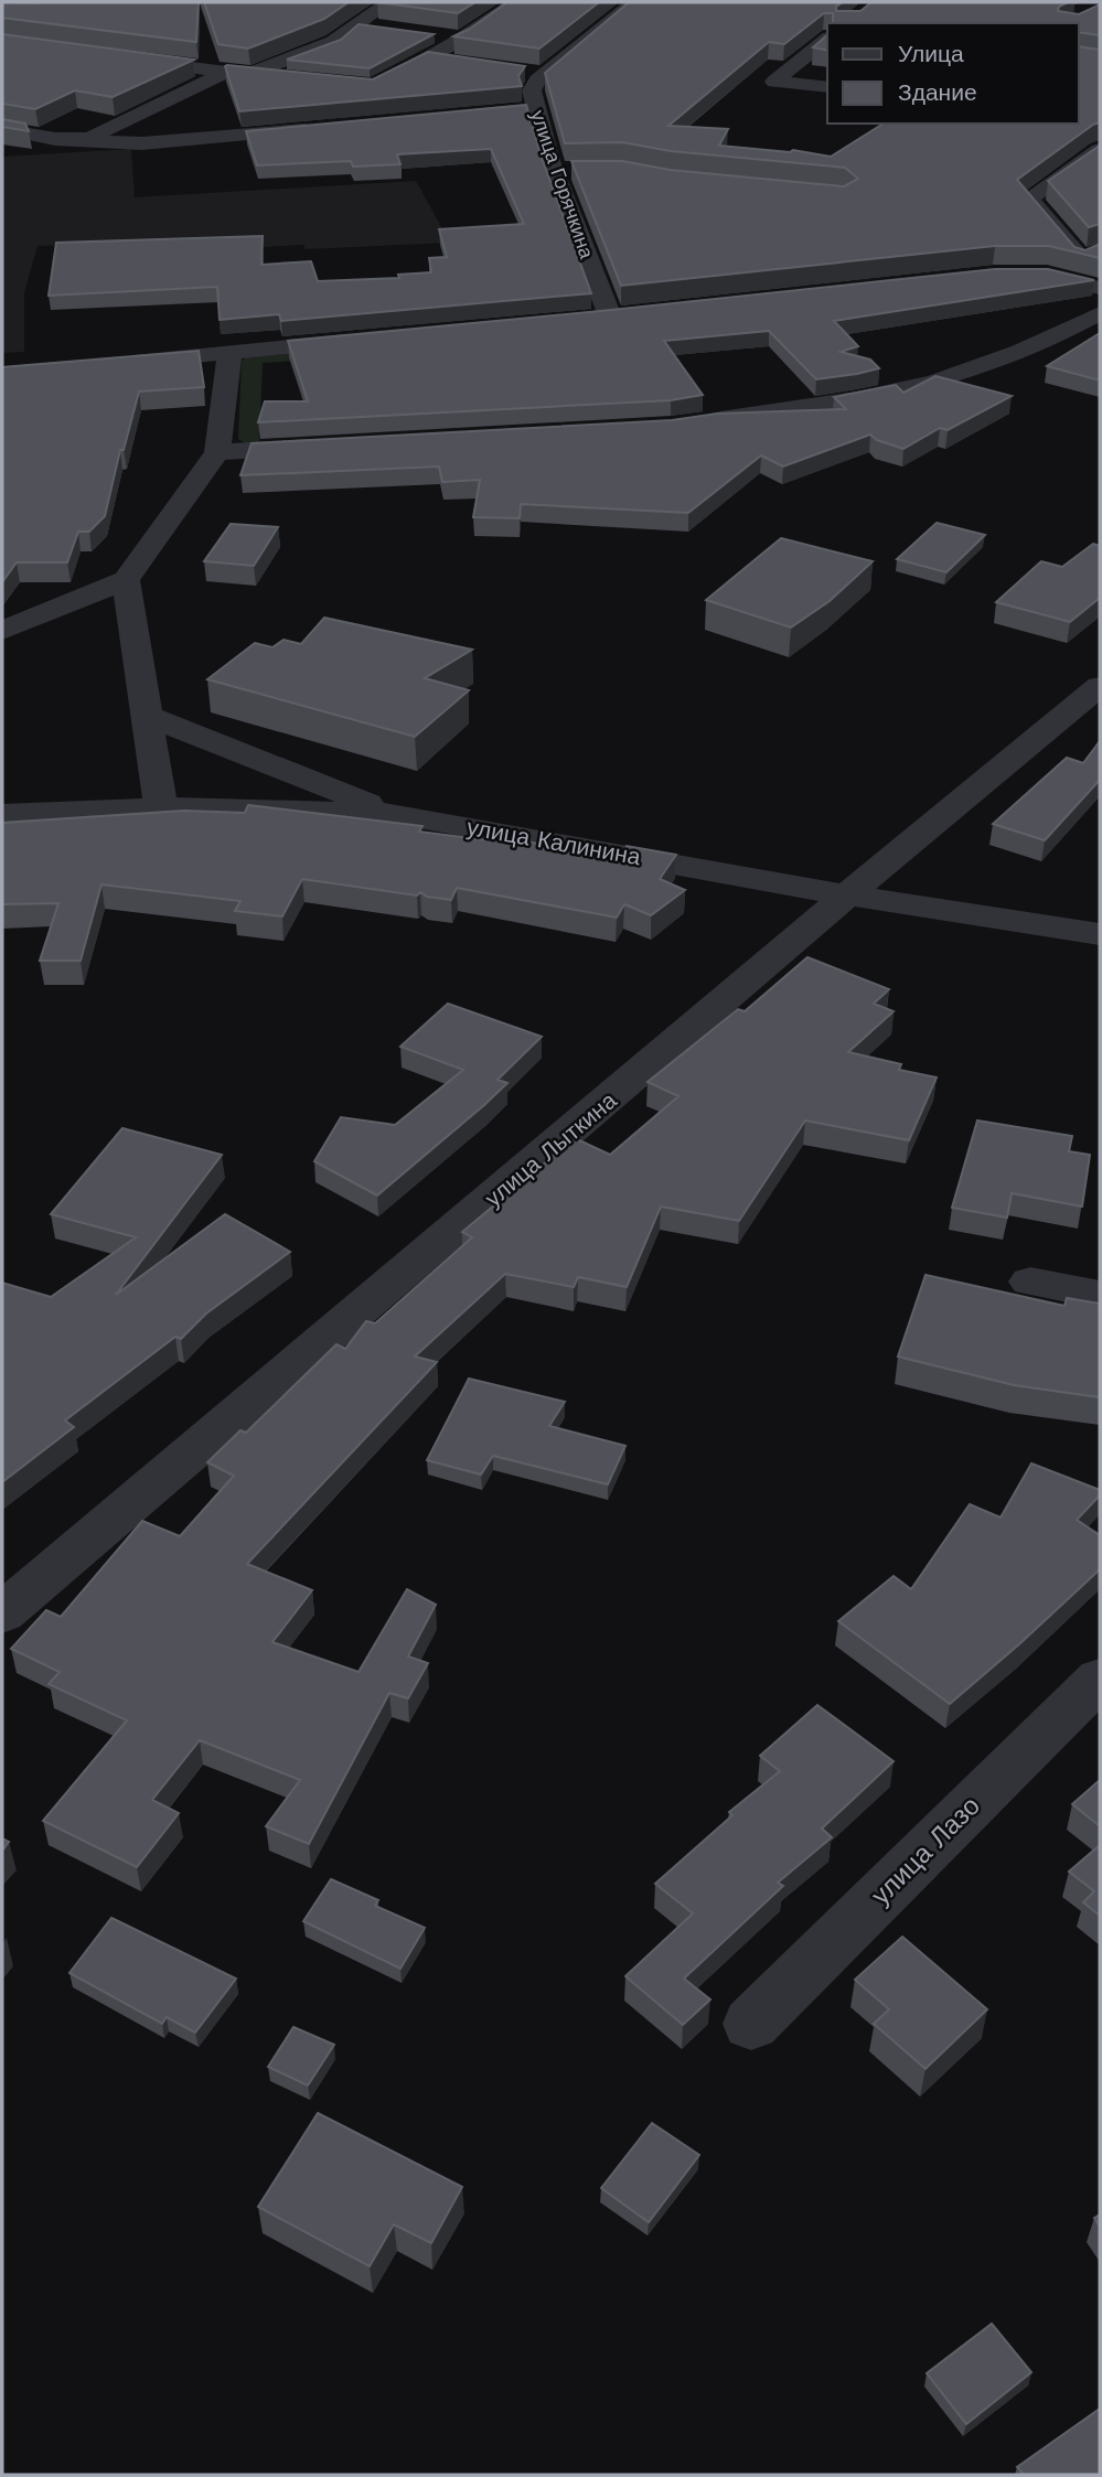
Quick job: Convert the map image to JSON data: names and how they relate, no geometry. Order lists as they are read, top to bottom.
{
  "streets": {
    "street": [
      "улица Горячкина",
      "улица Калинина",
      "улица Лыткина",
      "улица Лазо"
    ]
  },
  "crossings": [
    ["улица Калинина", "улица Лыткина"]
  ],
  "legend": ["Улица", "Здание"]
}
